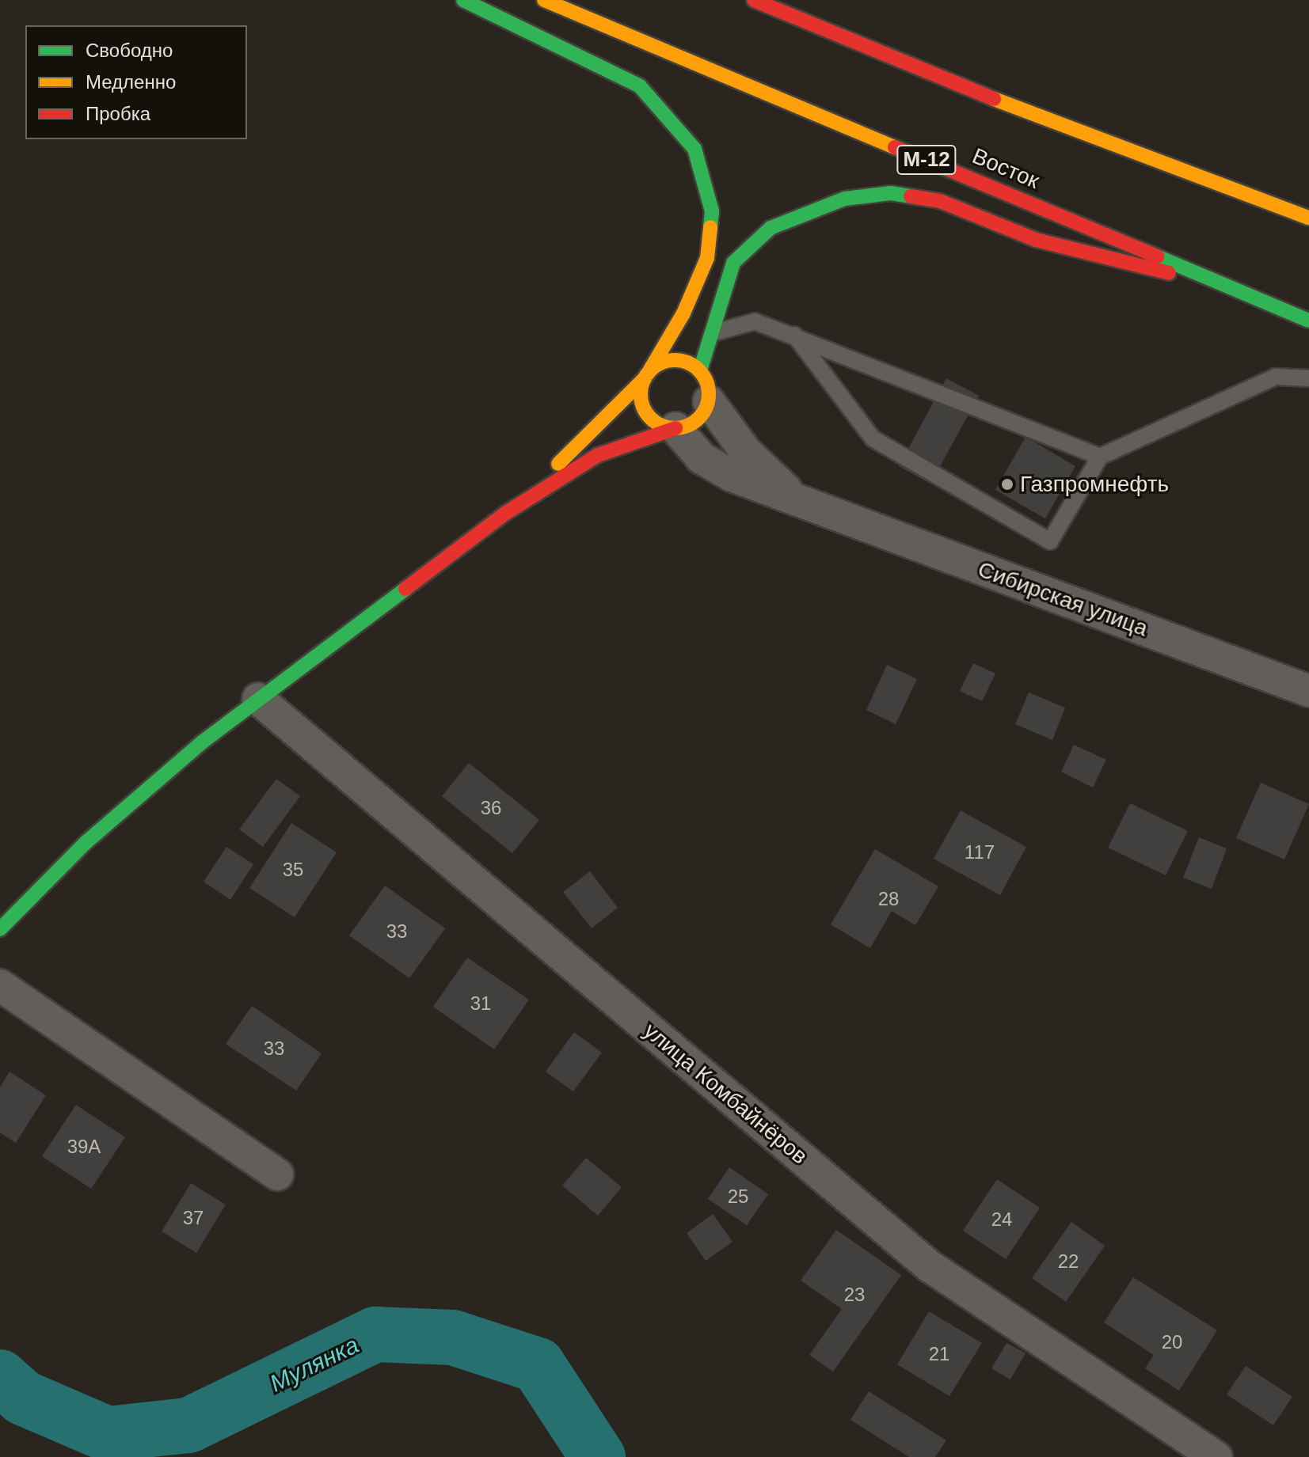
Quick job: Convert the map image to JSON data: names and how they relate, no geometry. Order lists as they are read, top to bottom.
{
  "streets": {
    "main road": ["М-12", "Восток"],
    "street": ["Сибирская улица", "улица Комбайнёров"]
  },
  "water": ["Мулянка"],
  "places": ["Газпромнефть"],
  "house_numbers": [
    "36",
    "117",
    "35",
    "28",
    "33",
    "31",
    "33",
    "39А",
    "25",
    "37",
    "24",
    "22",
    "23",
    "20",
    "21"
  ],
  "legend": ["Свободно", "Медленно", "Пробка"]
}
